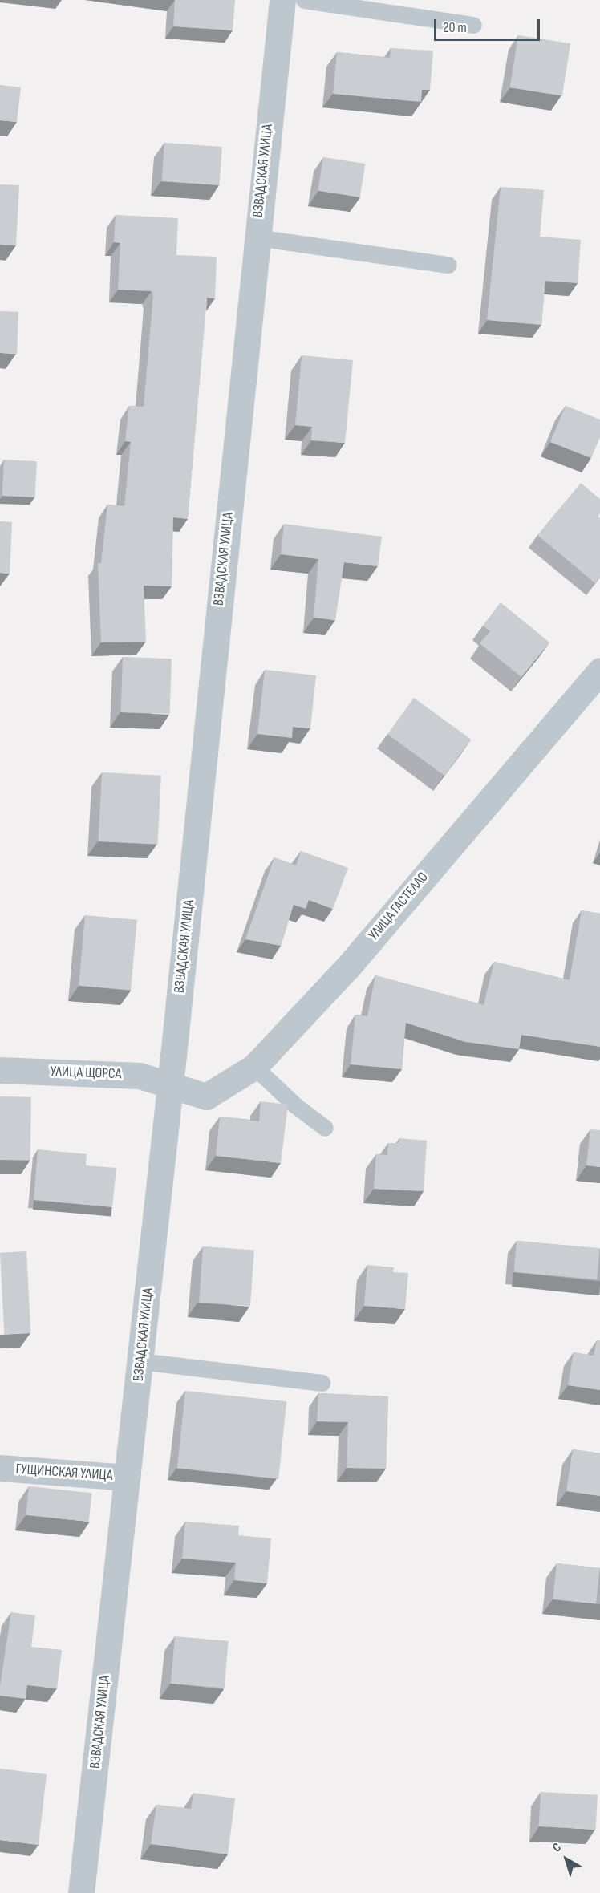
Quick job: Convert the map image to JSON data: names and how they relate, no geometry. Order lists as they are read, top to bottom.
{
  "streets": {
    "street": [
      "ВЗВАДСКАЯ УЛИЦА",
      "УЛИЦА ГАСТЕЛЛО",
      "УЛИЦА ЩОРСА",
      "ГУЩИНСКАЯ УЛИЦА"
    ]
  },
  "crossings": [
    ["ВЗВАДСКАЯ УЛИЦА", "УЛИЦА ГАСТЕЛЛО"],
    ["ВЗВАДСКАЯ УЛИЦА", "УЛИЦА ЩОРСА"],
    ["ВЗВАДСКАЯ УЛИЦА", "ГУЩИНСКАЯ УЛИЦА"],
    ["УЛИЦА ГАСТЕЛЛО", "УЛИЦА ЩОРСА"]
  ],
  "scale_bar": "20 m",
  "north": "top left"
}
